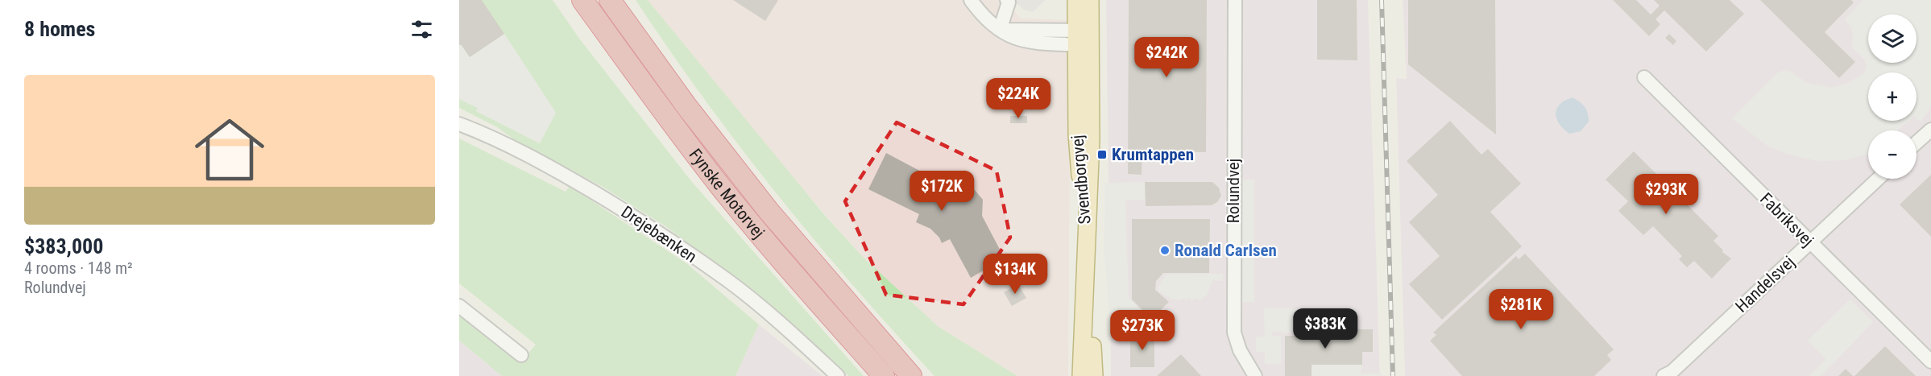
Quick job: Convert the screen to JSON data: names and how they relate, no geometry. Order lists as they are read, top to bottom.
{
  "streets": {
    "highway": ["Fynske Motorvej"],
    "main road": ["Svendborgvej"],
    "street": [
      "Rolundvej",
      "Fabriksvej",
      "Drejebænken",
      "Handelsvej"
    ]
  },
  "crossings": [
    ["Fabriksvej", "Handelsvej"]
  ],
  "places": {
    "transit": ["Krumtappen"],
    "other": ["Ronald Carlsen"]
  },
  "page": {
    "heading": "8 homes",
    "map_buttons": ["+", "−"],
    "price": [
      "$242K",
      "$224K",
      "$172K",
      "$293K",
      "$134K",
      "$281K",
      "$383K",
      "$273K"
    ],
    "list": [
      {
        "name": "$383,000",
        "note": "4 rooms · 148 m² · Rolundvej"
      }
    ]
  }
}
